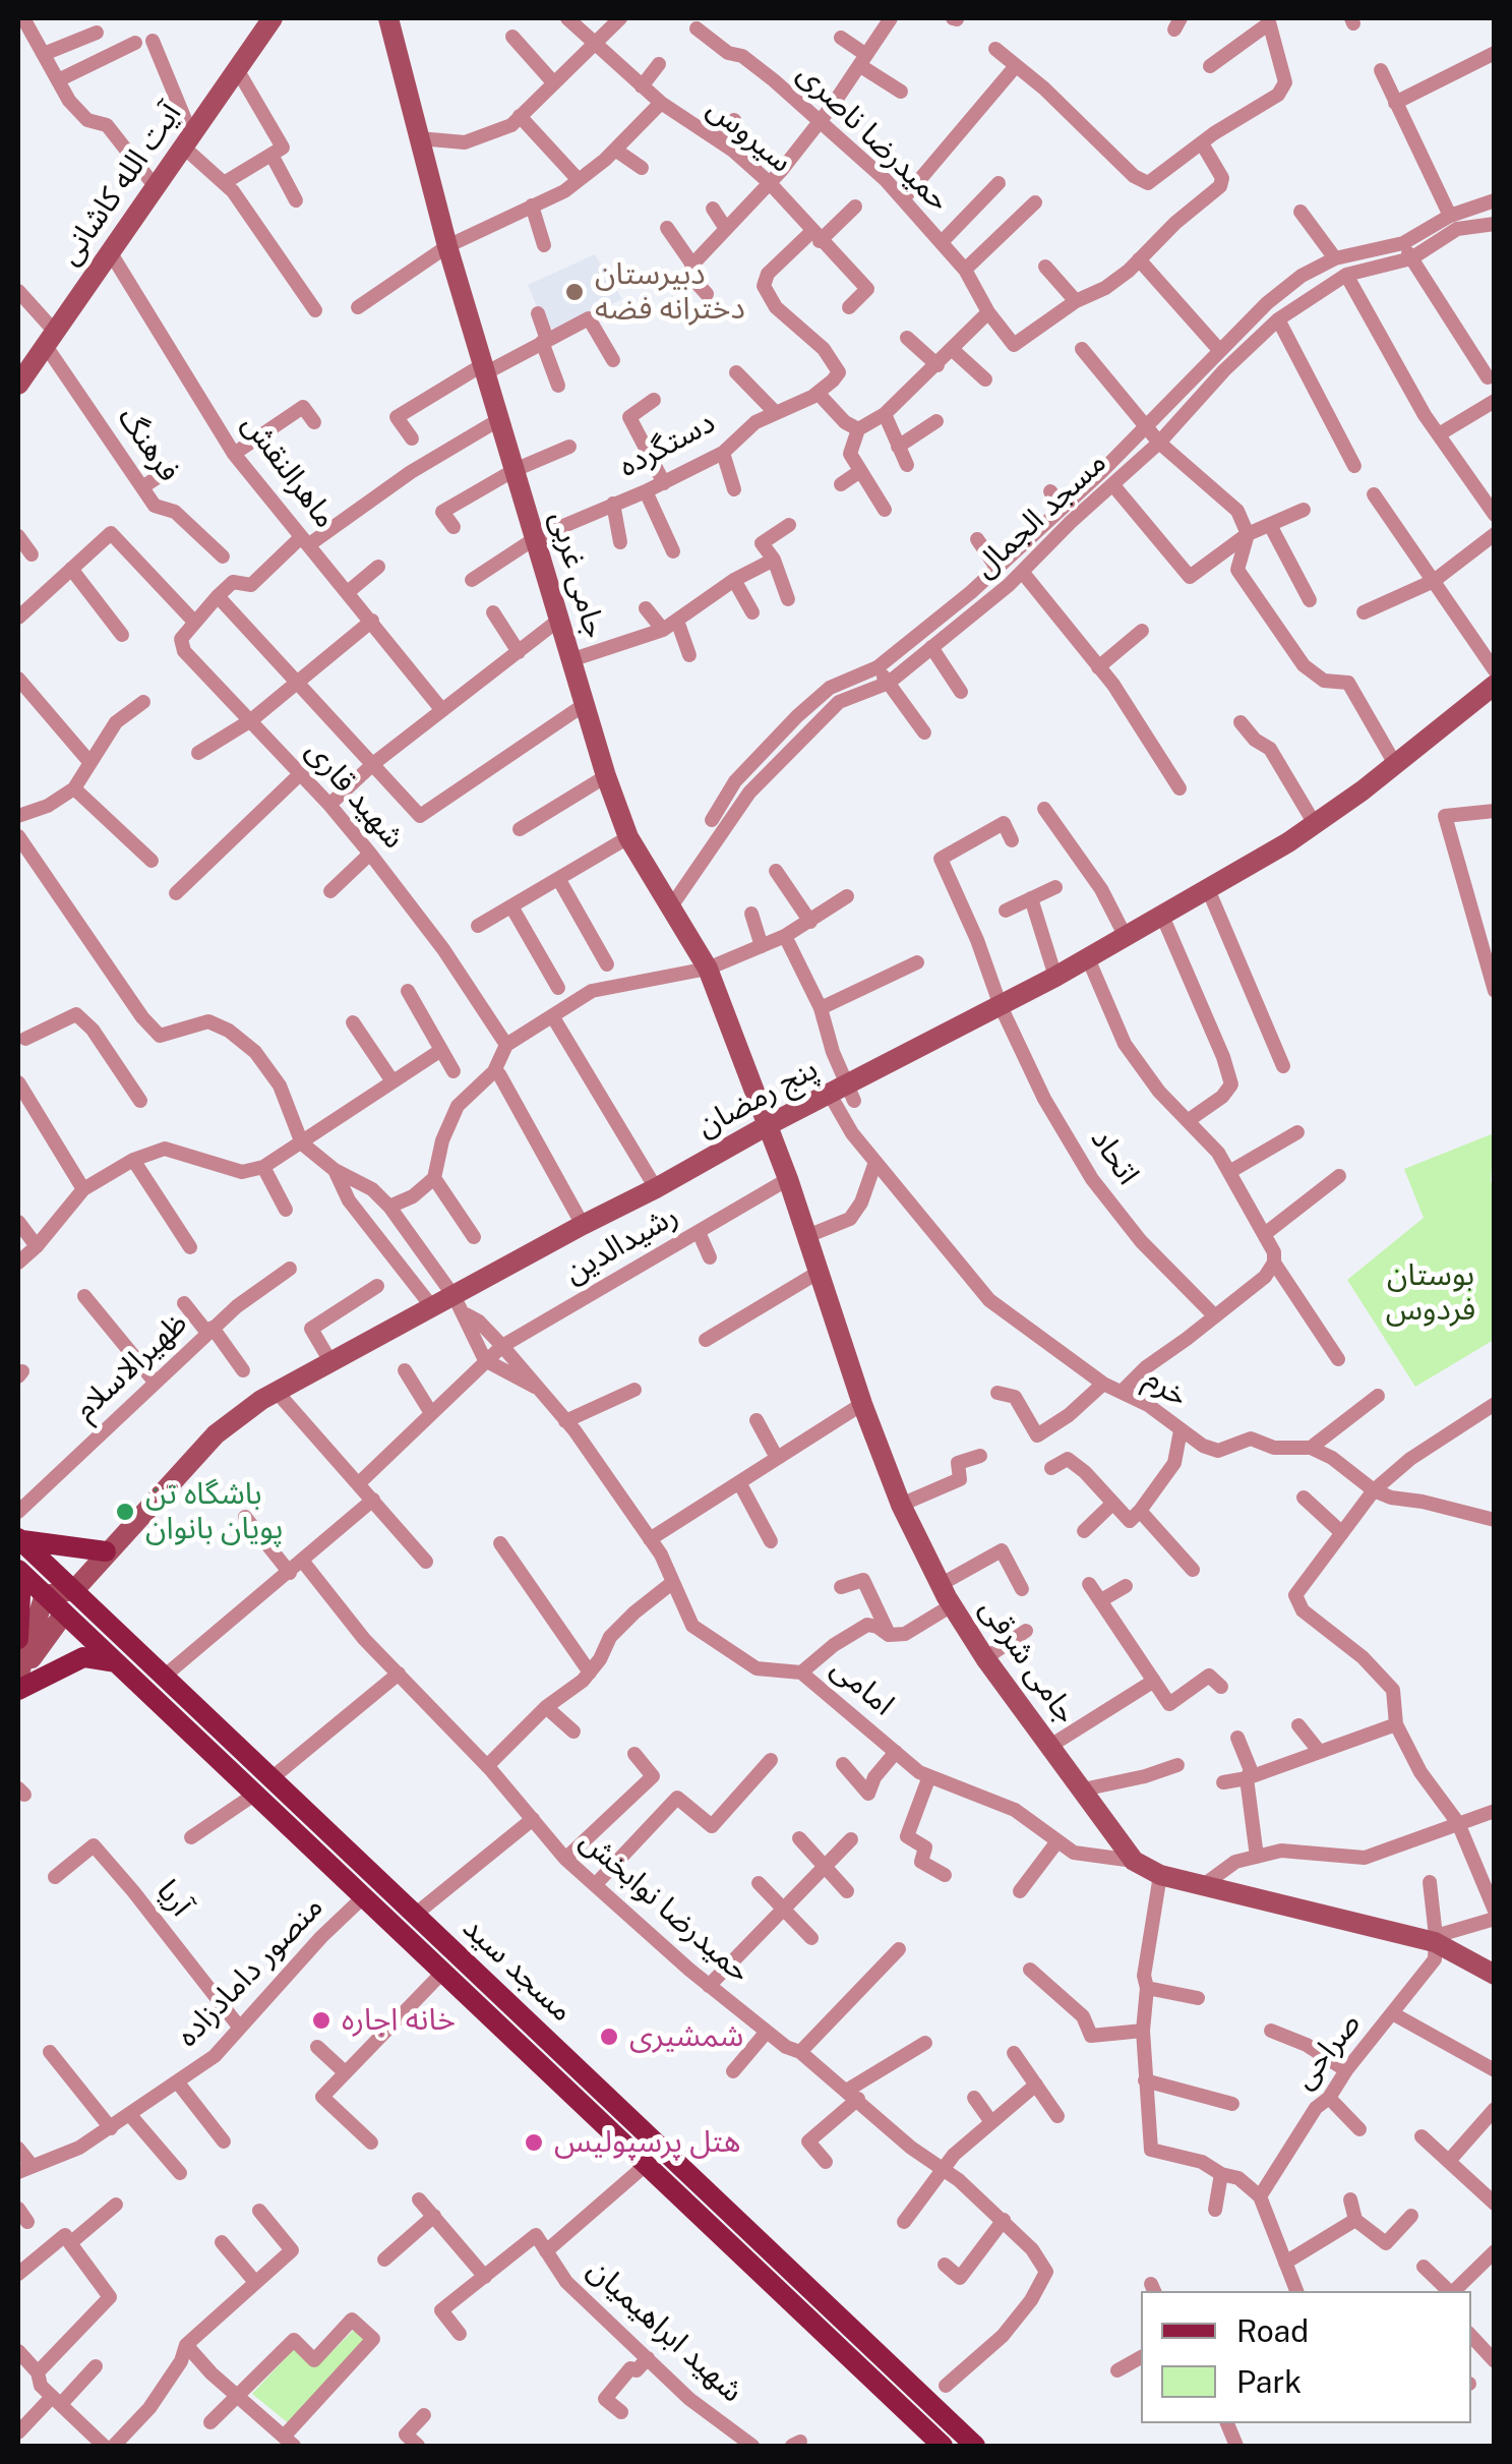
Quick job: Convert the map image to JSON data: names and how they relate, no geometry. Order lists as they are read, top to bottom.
{
  "streets": {
    "main road": ["مسجد سید"],
    "street": [
      "سیروس",
      "حمیدرضا ناصری",
      "آیت الله کاشانی",
      "فرهنگ",
      "دستگرده",
      "ماهرالنقش",
      "مسجد الجمال",
      "جامی غربی",
      "شهید قاری",
      "پنج رمضان",
      "اتحاد",
      "رشیدالدین",
      "ظهیرالاسلام",
      "خرم",
      "جامی شرقی",
      "امامی",
      "آریا",
      "حمیدرضا نوابخش",
      "منصور دامادزاده",
      "صراحی",
      "شهید ابراهیمیان"
    ]
  },
  "crossings": [
    ["سیروس", "دستگرده"],
    ["آیت الله کاشانی", "فرهنگ"],
    ["آیت الله کاشانی", "ماهرالنقش"],
    ["دستگرده", "جامی غربی"],
    ["مسجد الجمال", "جامی غربی"],
    ["جامی غربی", "پنج رمضان"],
    ["جامی غربی", "جامی شرقی"],
    ["پنج رمضان", "اتحاد"],
    ["پنج رمضان", "خرم"],
    ["پنج رمضان", "جامی شرقی"],
    ["پنج رمضان", "امامی"],
    ["پنج رمضان", "مسجد سید"],
    ["رشیدالدین", "جامی شرقی"],
    ["رشیدالدین", "امامی"],
    ["جامی شرقی", "امامی"],
    ["جامی شرقی", "صراحی"],
    ["آریا", "منصور دامادزاده"],
    ["مسجد سید", "منصور دامادزاده"]
  ],
  "parks": ["بوستان فردوس"],
  "places": [
    "دبیرستان دخترانه فضه",
    "باشگاه تن پویان بانوان",
    "خانه اجاره",
    "شمشیری",
    "هتل پرسپولیس"
  ],
  "legend": ["Road", "Park"]
}
